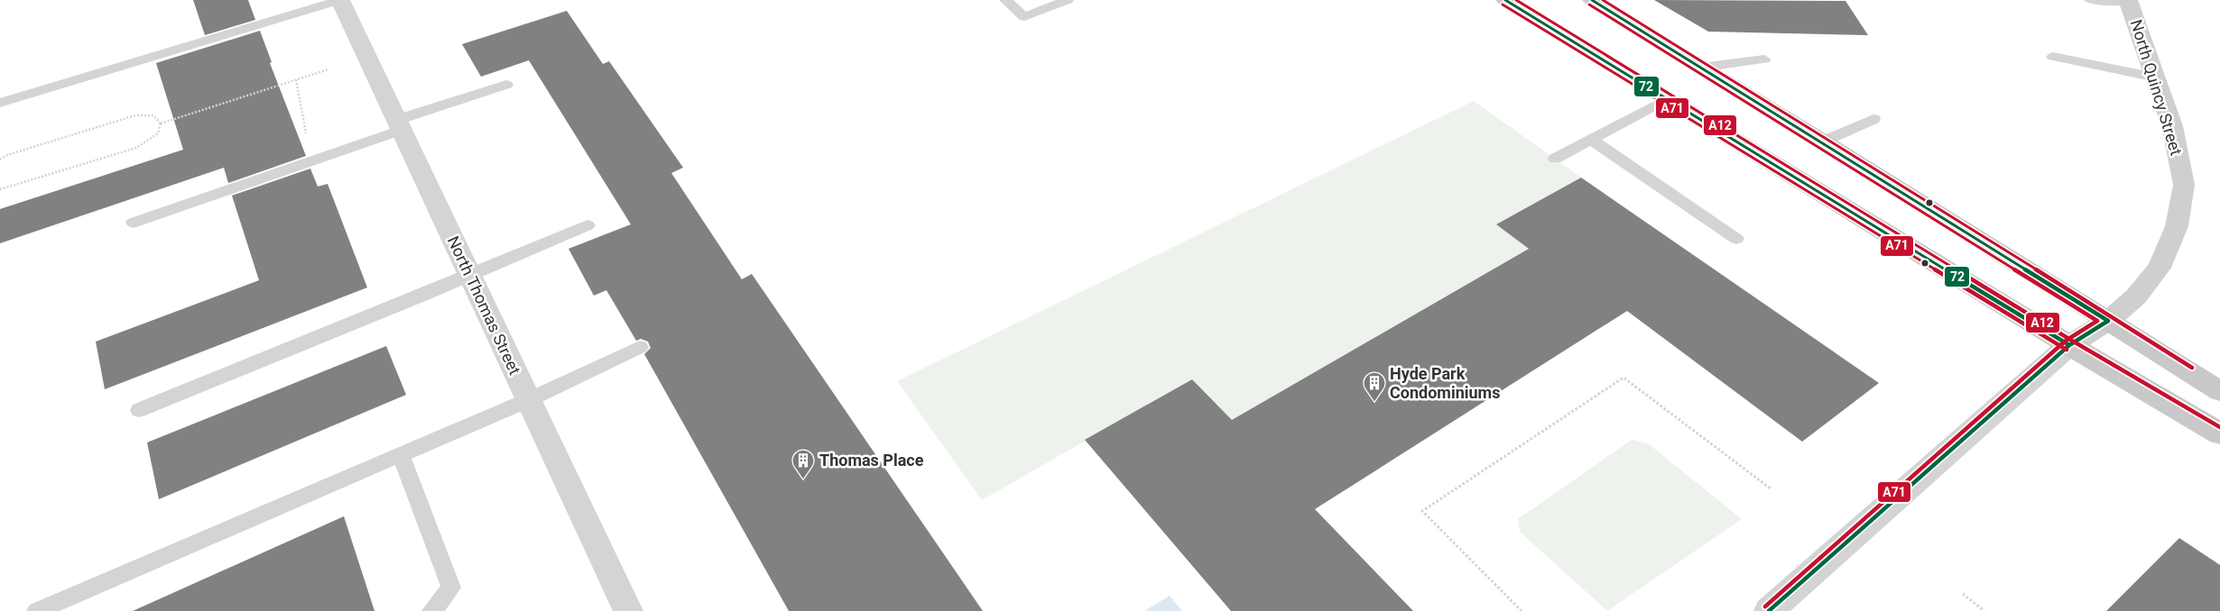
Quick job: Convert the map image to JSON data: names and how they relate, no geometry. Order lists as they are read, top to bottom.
{
  "streets": {
    "main road": ["North Quincy Street"],
    "street": ["North Thomas Street"]
  },
  "places": {
    "building": ["Hyde Park Condominiums", "Thomas Place"]
  },
  "lines": ["transit line 72", "transit line A12", "transit line A71"]
}
